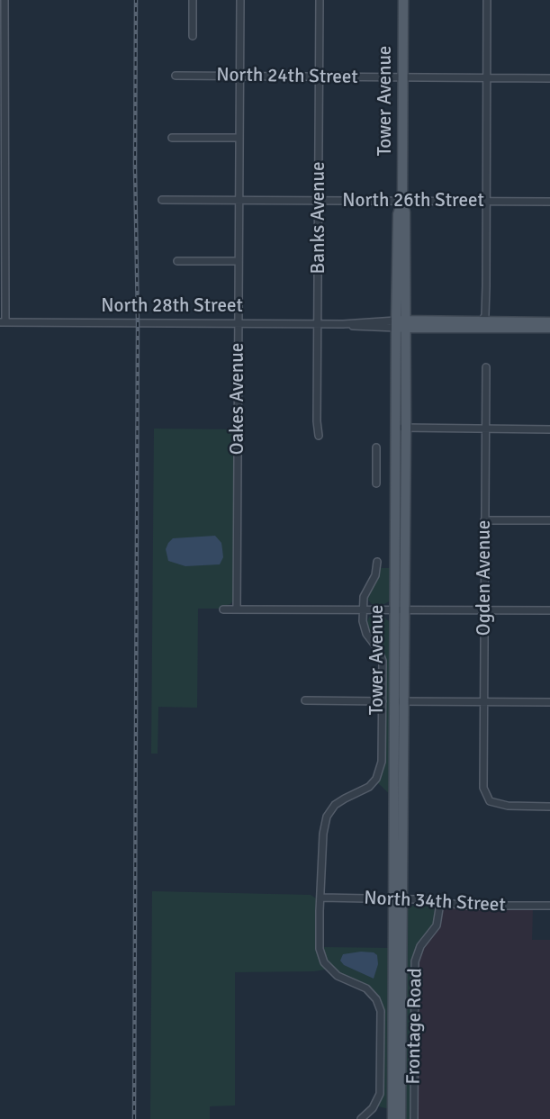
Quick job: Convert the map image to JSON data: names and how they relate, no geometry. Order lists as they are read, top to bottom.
{
  "streets": {
    "main road": ["Tower Avenue", "North 28th Street"],
    "street": [
      "North 24th Street",
      "North 26th Street",
      "Banks Avenue",
      "Oakes Avenue",
      "Ogden Avenue",
      "North 34th Street",
      "Frontage Road"
    ]
  },
  "crossings": [
    ["North 24th Street", "Tower Avenue"],
    ["North 24th Street", "Banks Avenue"],
    ["North 24th Street", "Oakes Avenue"],
    ["Tower Avenue", "North 26th Street"],
    ["Tower Avenue", "North 28th Street"],
    ["Tower Avenue", "North 34th Street"],
    ["North 26th Street", "Banks Avenue"],
    ["North 26th Street", "Oakes Avenue"],
    ["Banks Avenue", "North 28th Street"],
    ["North 28th Street", "Oakes Avenue"],
    ["North 34th Street", "Frontage Road"]
  ]
}
